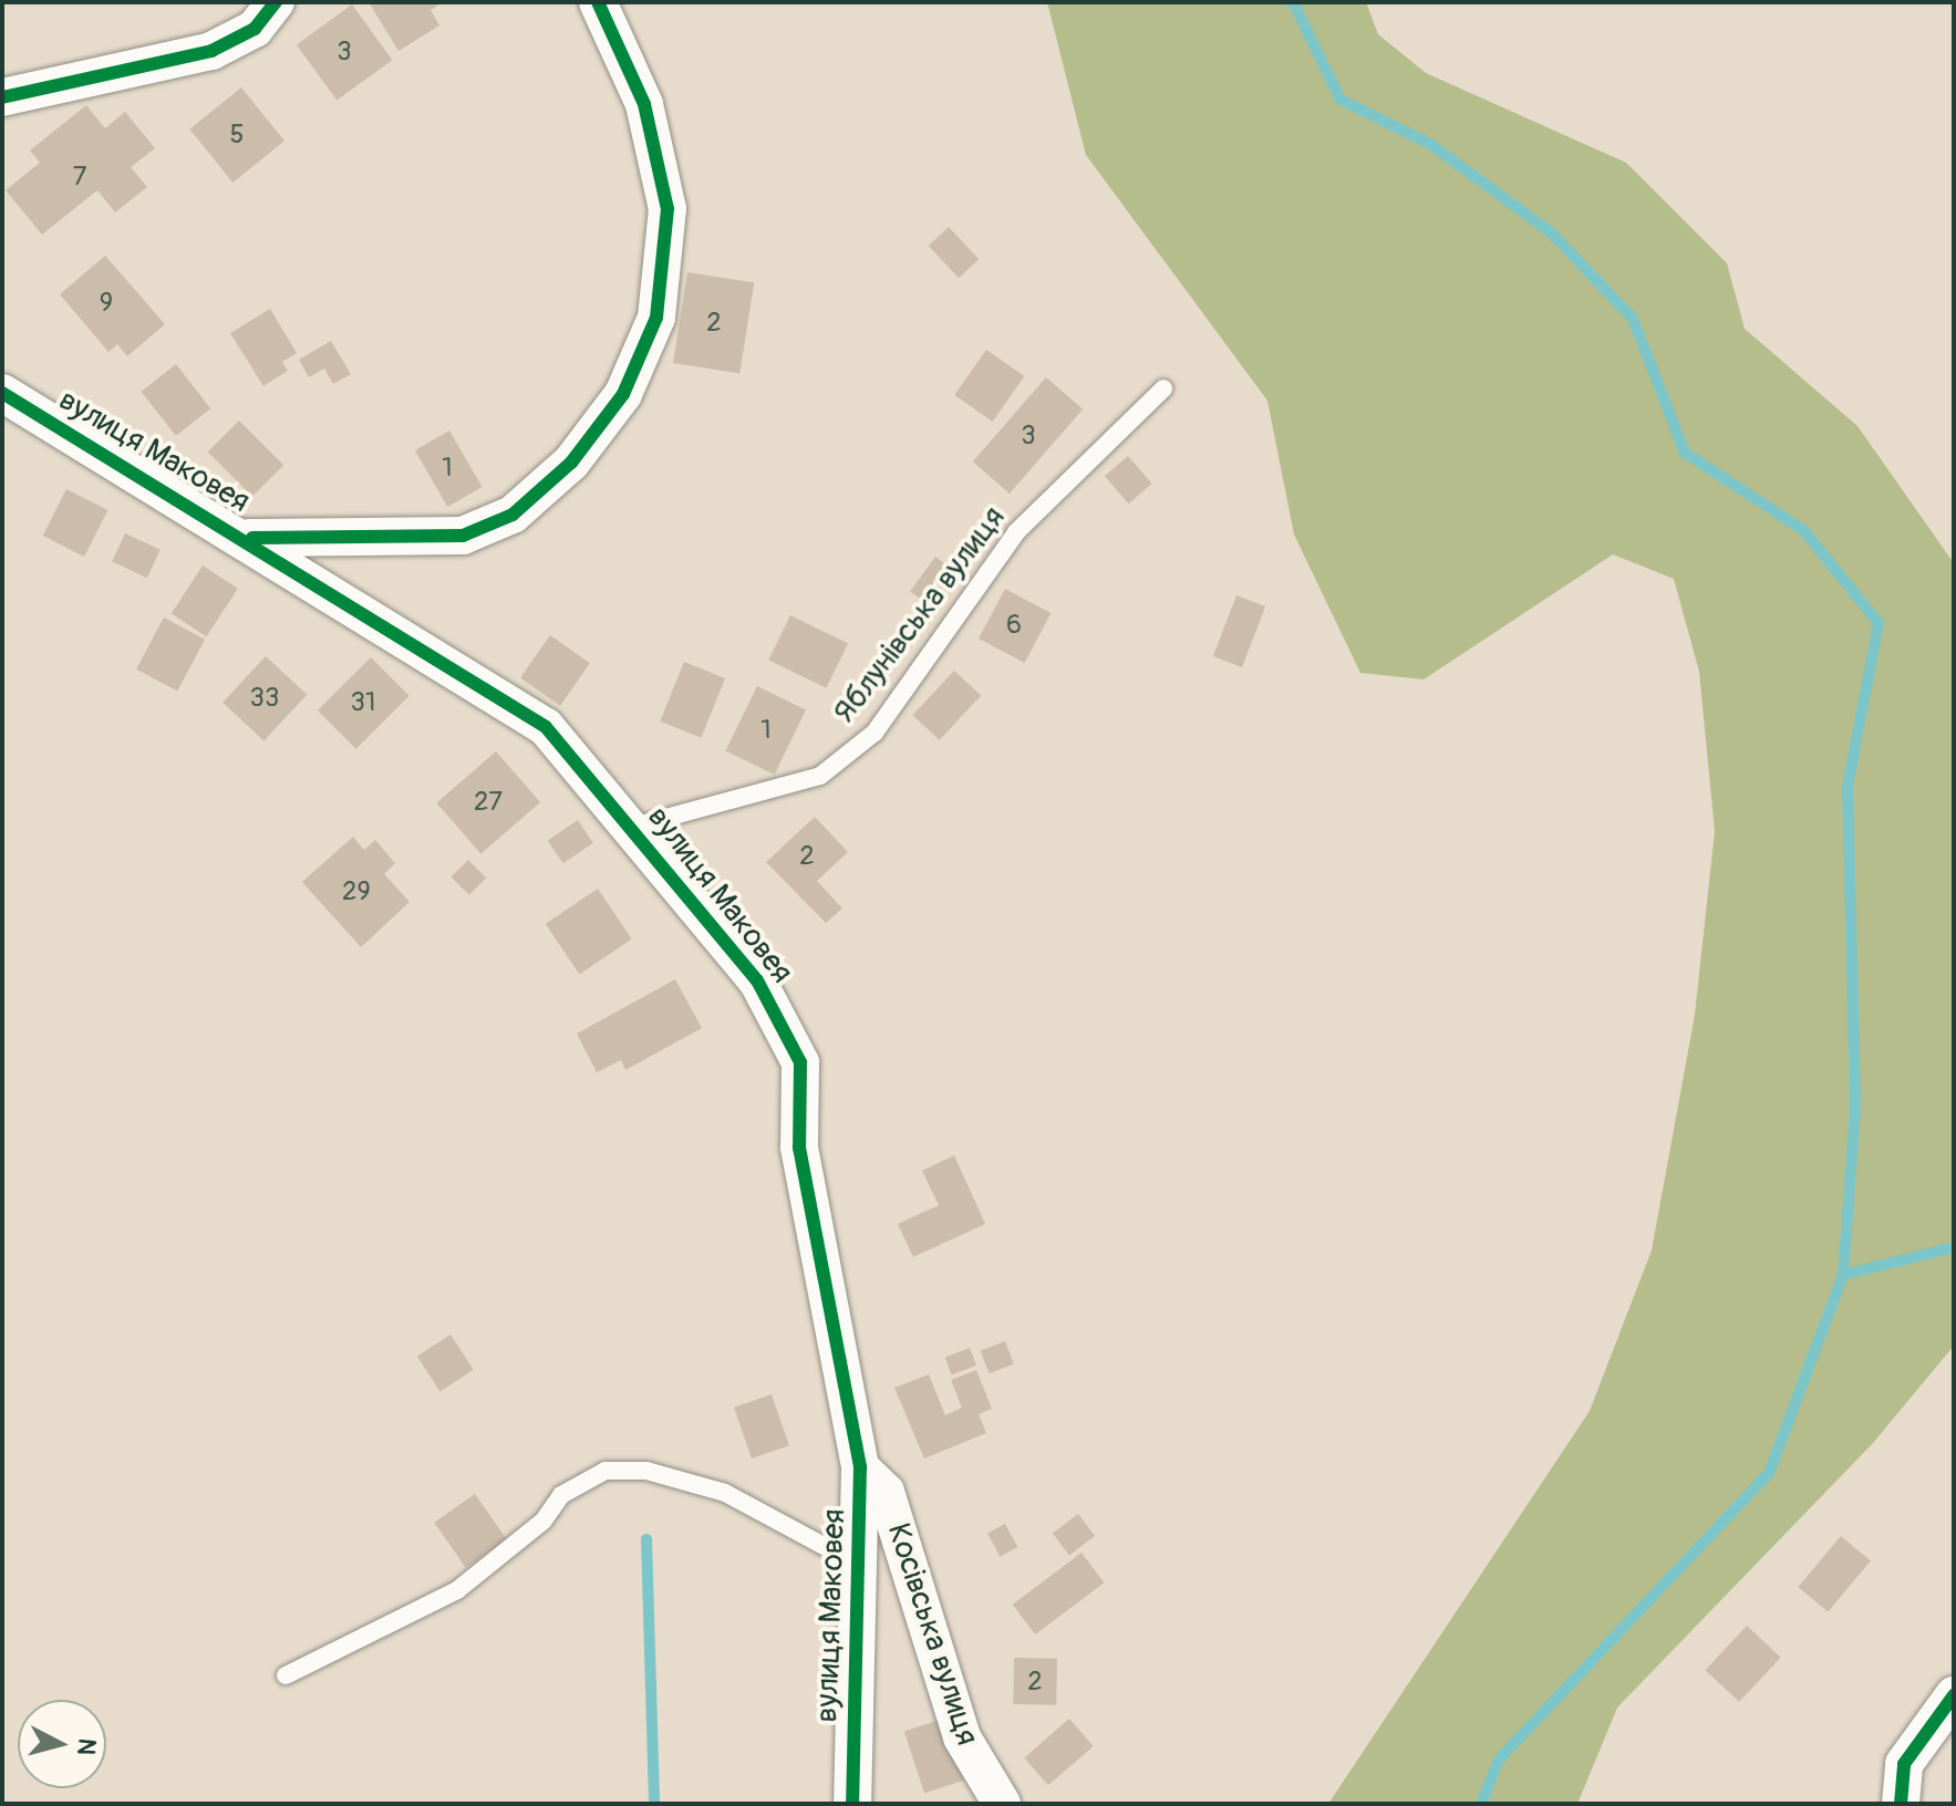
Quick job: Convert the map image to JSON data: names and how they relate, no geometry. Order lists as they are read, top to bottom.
{
  "streets": {
    "street": ["вулиця Маковея", "Косівська вулиця"],
    "lane": ["Яблунівська вулиця"]
  },
  "crossings": [
    ["вулиця Маковея", "Яблунівська вулиця"],
    ["вулиця Маковея", "Косівська вулиця"]
  ],
  "house_numbers": [
    "3",
    "5",
    "7",
    "9",
    "2",
    "3",
    "1",
    "6",
    "33",
    "31",
    "1",
    "27",
    "2",
    "29",
    "2"
  ],
  "north": "right"
}
